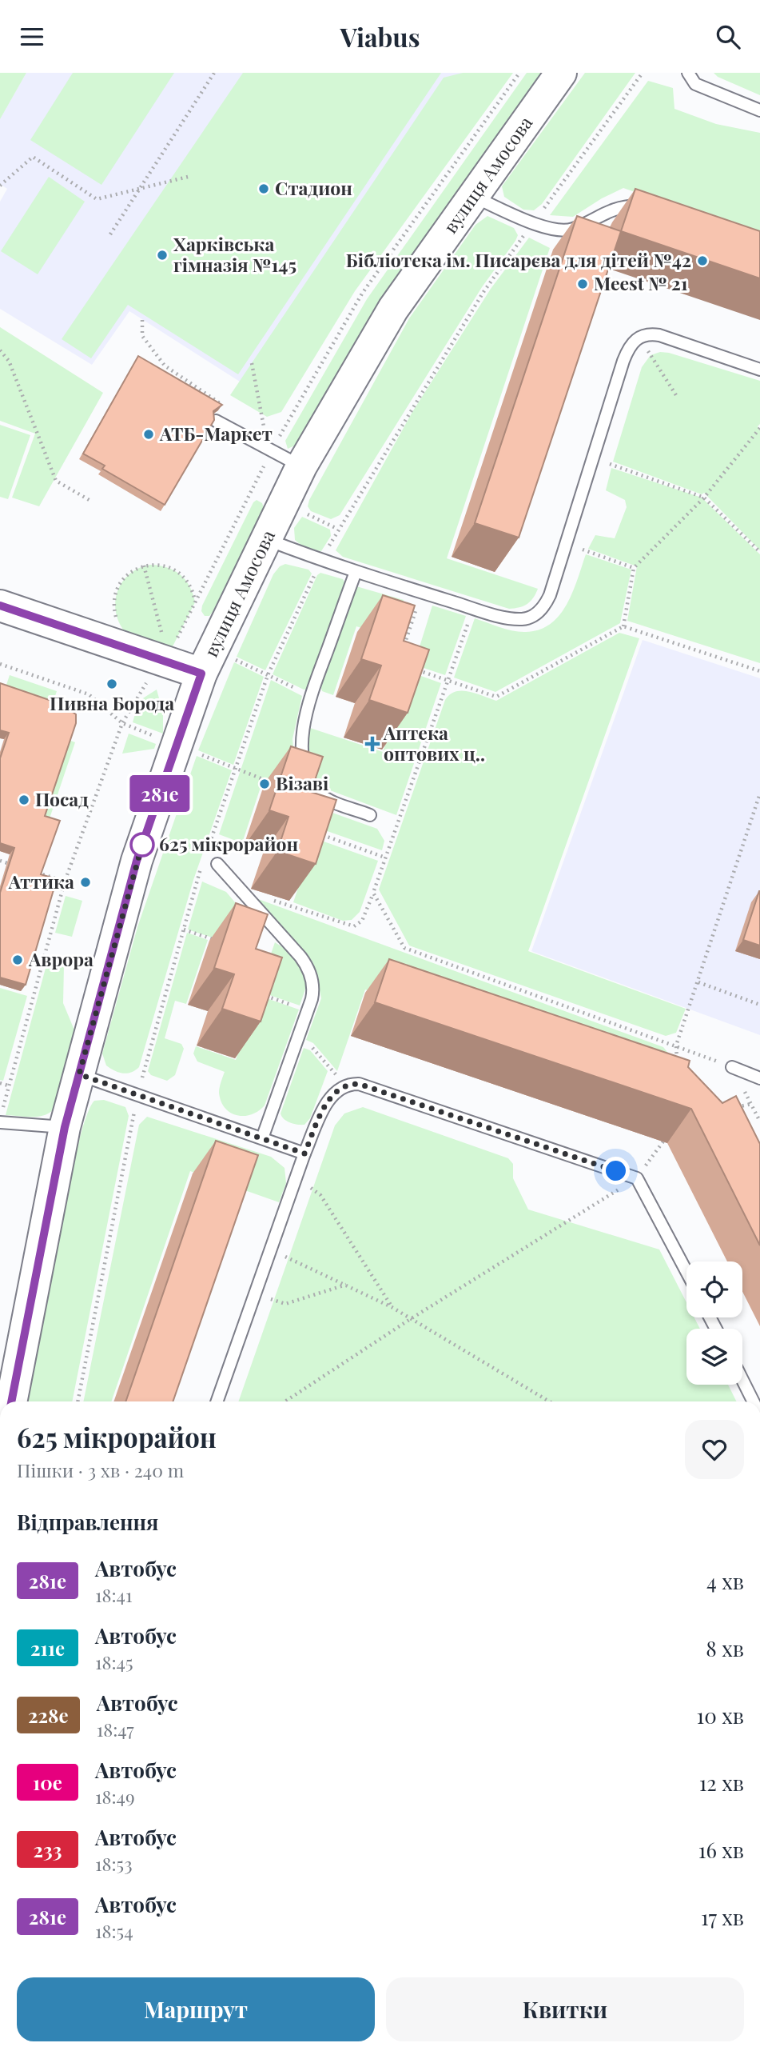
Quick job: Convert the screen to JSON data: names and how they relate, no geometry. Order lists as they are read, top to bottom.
{
  "streets": {
    "street": ["вулиця Амосова"]
  },
  "places": {
    "other": [
      "Стадион",
      "Харківська гімназія №145",
      "Бібліотека ім. Писарєва для дітей №42",
      "Meest № 21",
      "АТБ-Маркет",
      "Пивна Борода",
      "Візаві",
      "Посад",
      "625 мікрорайон",
      "Аттика",
      "Аврора"
    ],
    "health": ["Аптека оптових ц‥"]
  },
  "lines": ["bus line 281е"],
  "page": {
    "header": "Viabus",
    "on_map": "281е",
    "heading": [
      ["625 мікрорайон", "Пішки · 3 хв · 240 m"],
      "Відправлення"
    ],
    "list": [
      {
        "mark": "281е",
        "name": "Автобус",
        "note": "18:41",
        "value": "4 хв"
      },
      {
        "mark": "211е",
        "name": "Автобус",
        "note": "18:45",
        "value": "8 хв"
      },
      {
        "mark": "228е",
        "name": "Автобус",
        "note": "18:47",
        "value": "10 хв"
      },
      {
        "mark": "10е",
        "name": "Автобус",
        "note": "18:49",
        "value": "12 хв"
      },
      {
        "mark": "233",
        "name": "Автобус",
        "note": "18:53",
        "value": "16 хв"
      },
      {
        "mark": "281е",
        "name": "Автобус",
        "note": "18:54",
        "value": "17 хв"
      }
    ],
    "buttons": ["Маршрут", "Квитки"]
  }
}
